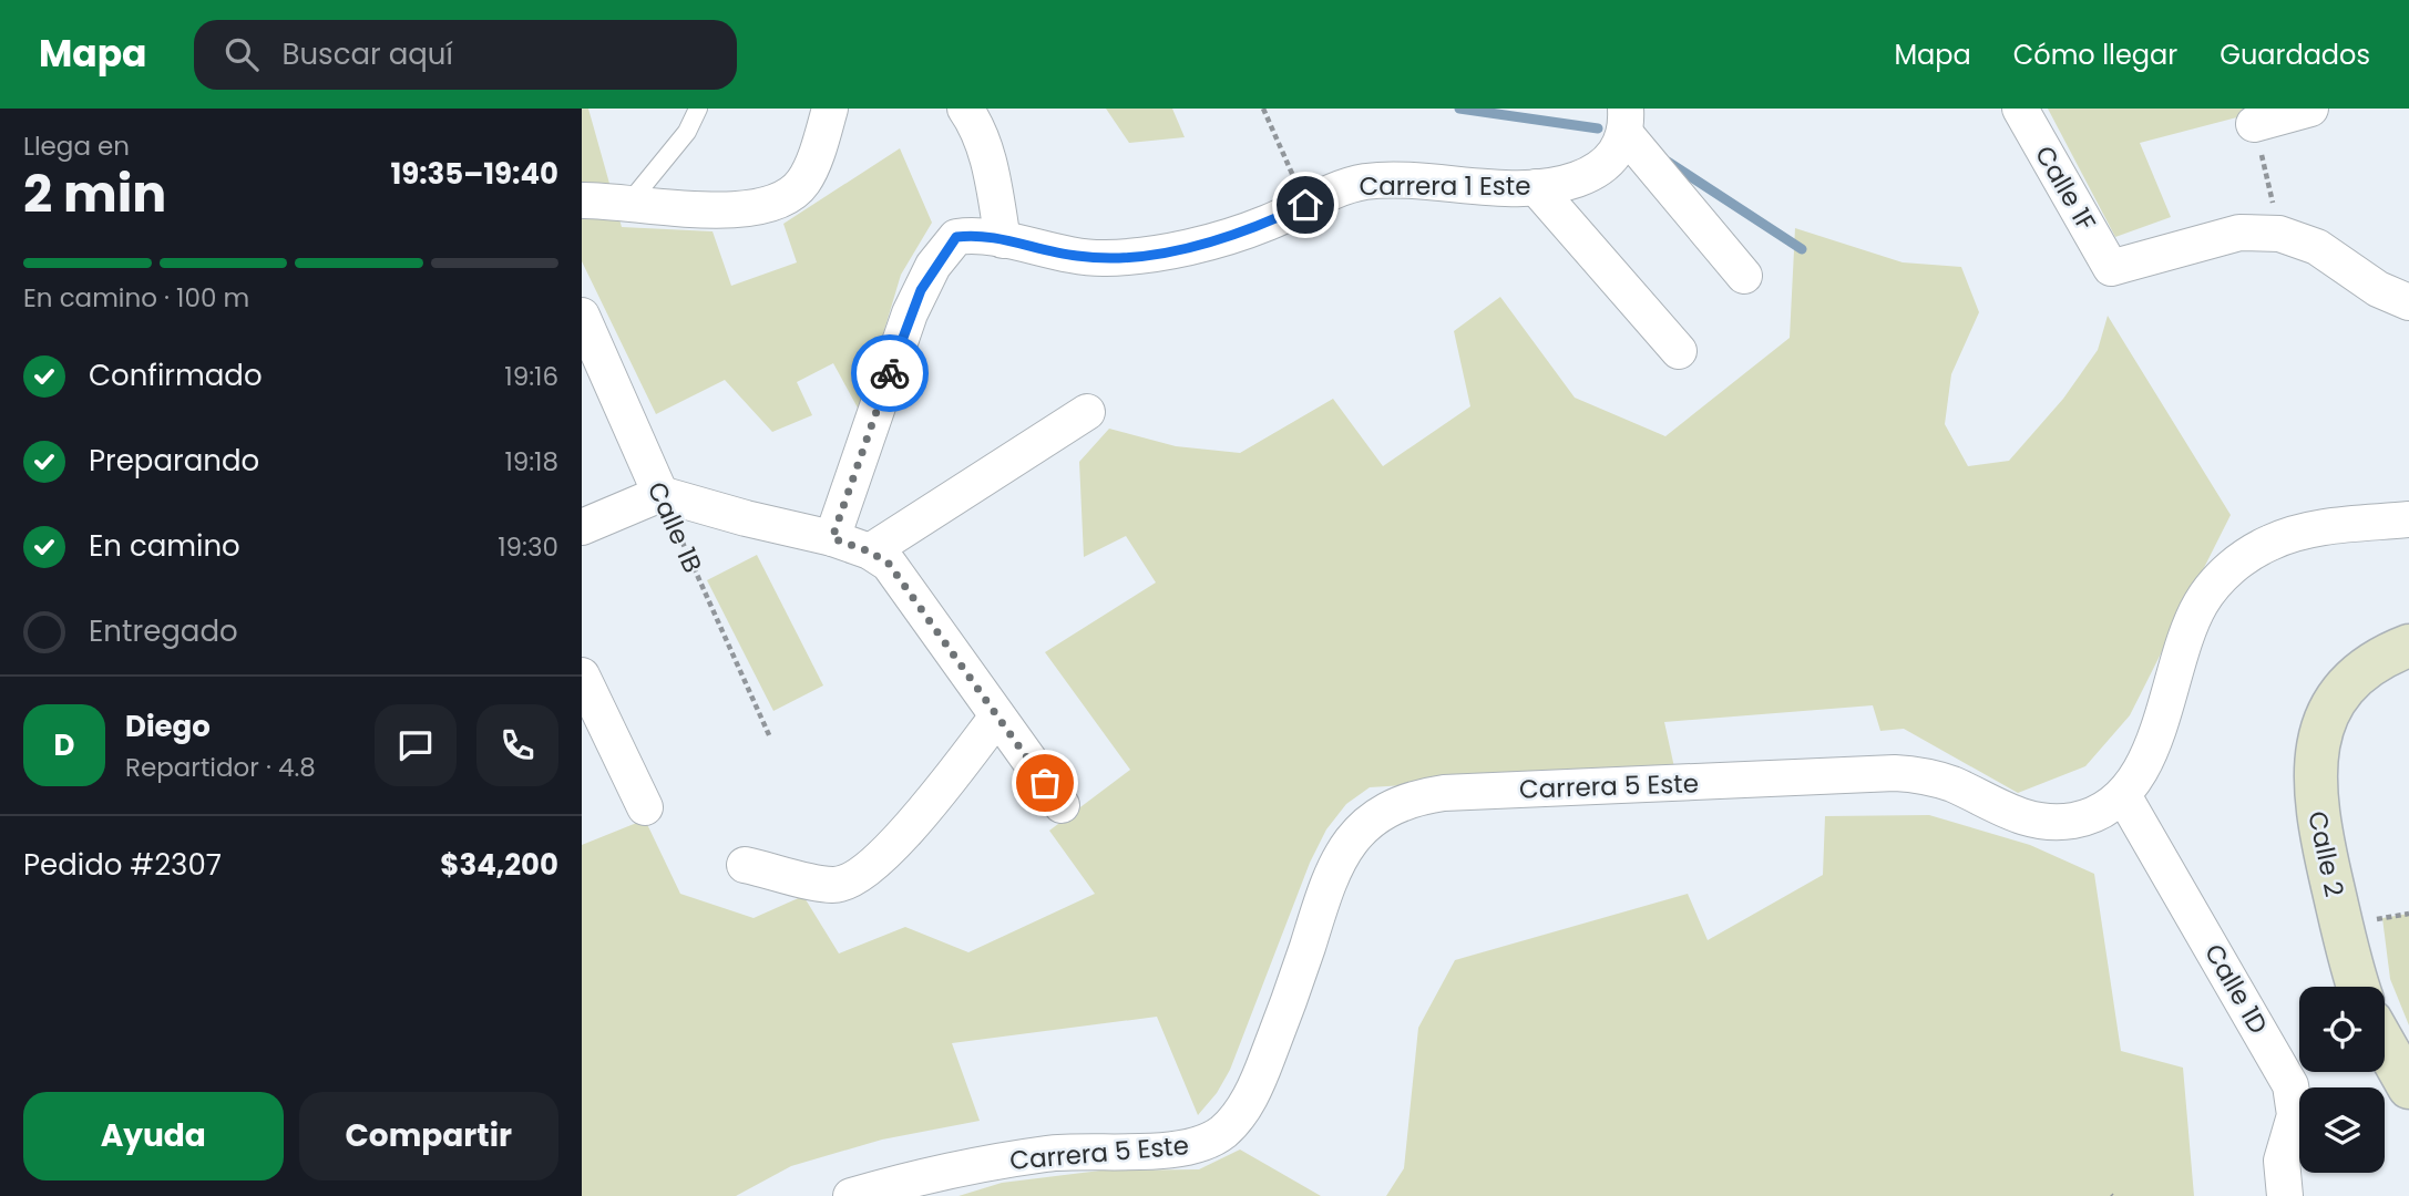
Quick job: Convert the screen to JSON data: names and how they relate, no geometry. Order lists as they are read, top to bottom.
{
  "streets": {
    "street": [
      "Carrera 1 Este",
      "Calle 1F",
      "Calle 1B",
      "Carrera 5 Este",
      "Calle 2",
      "Calle 1D"
    ]
  },
  "crossings": [
    ["Carrera 5 Este", "Calle 1D"]
  ],
  "page": {
    "header": "Mapa",
    "search": "Buscar aquí",
    "nav": ["Mapa", "Cómo llegar", "Guardados"],
    "heading": ["2 min", "Llega en", "19:35–19:40"],
    "panel": [
      "Diego",
      "Repartidor · 4.8",
      "Pedido #2307",
      "$34,200"
    ],
    "bar": "En camino · 100 m",
    "list": [
      ["Confirmado", "19:16"],
      ["Preparando", "19:18"],
      ["En camino", "19:30"],
      "Entregado"
    ],
    "round": "D",
    "buttons": ["Ayuda", "Compartir"]
  }
}
